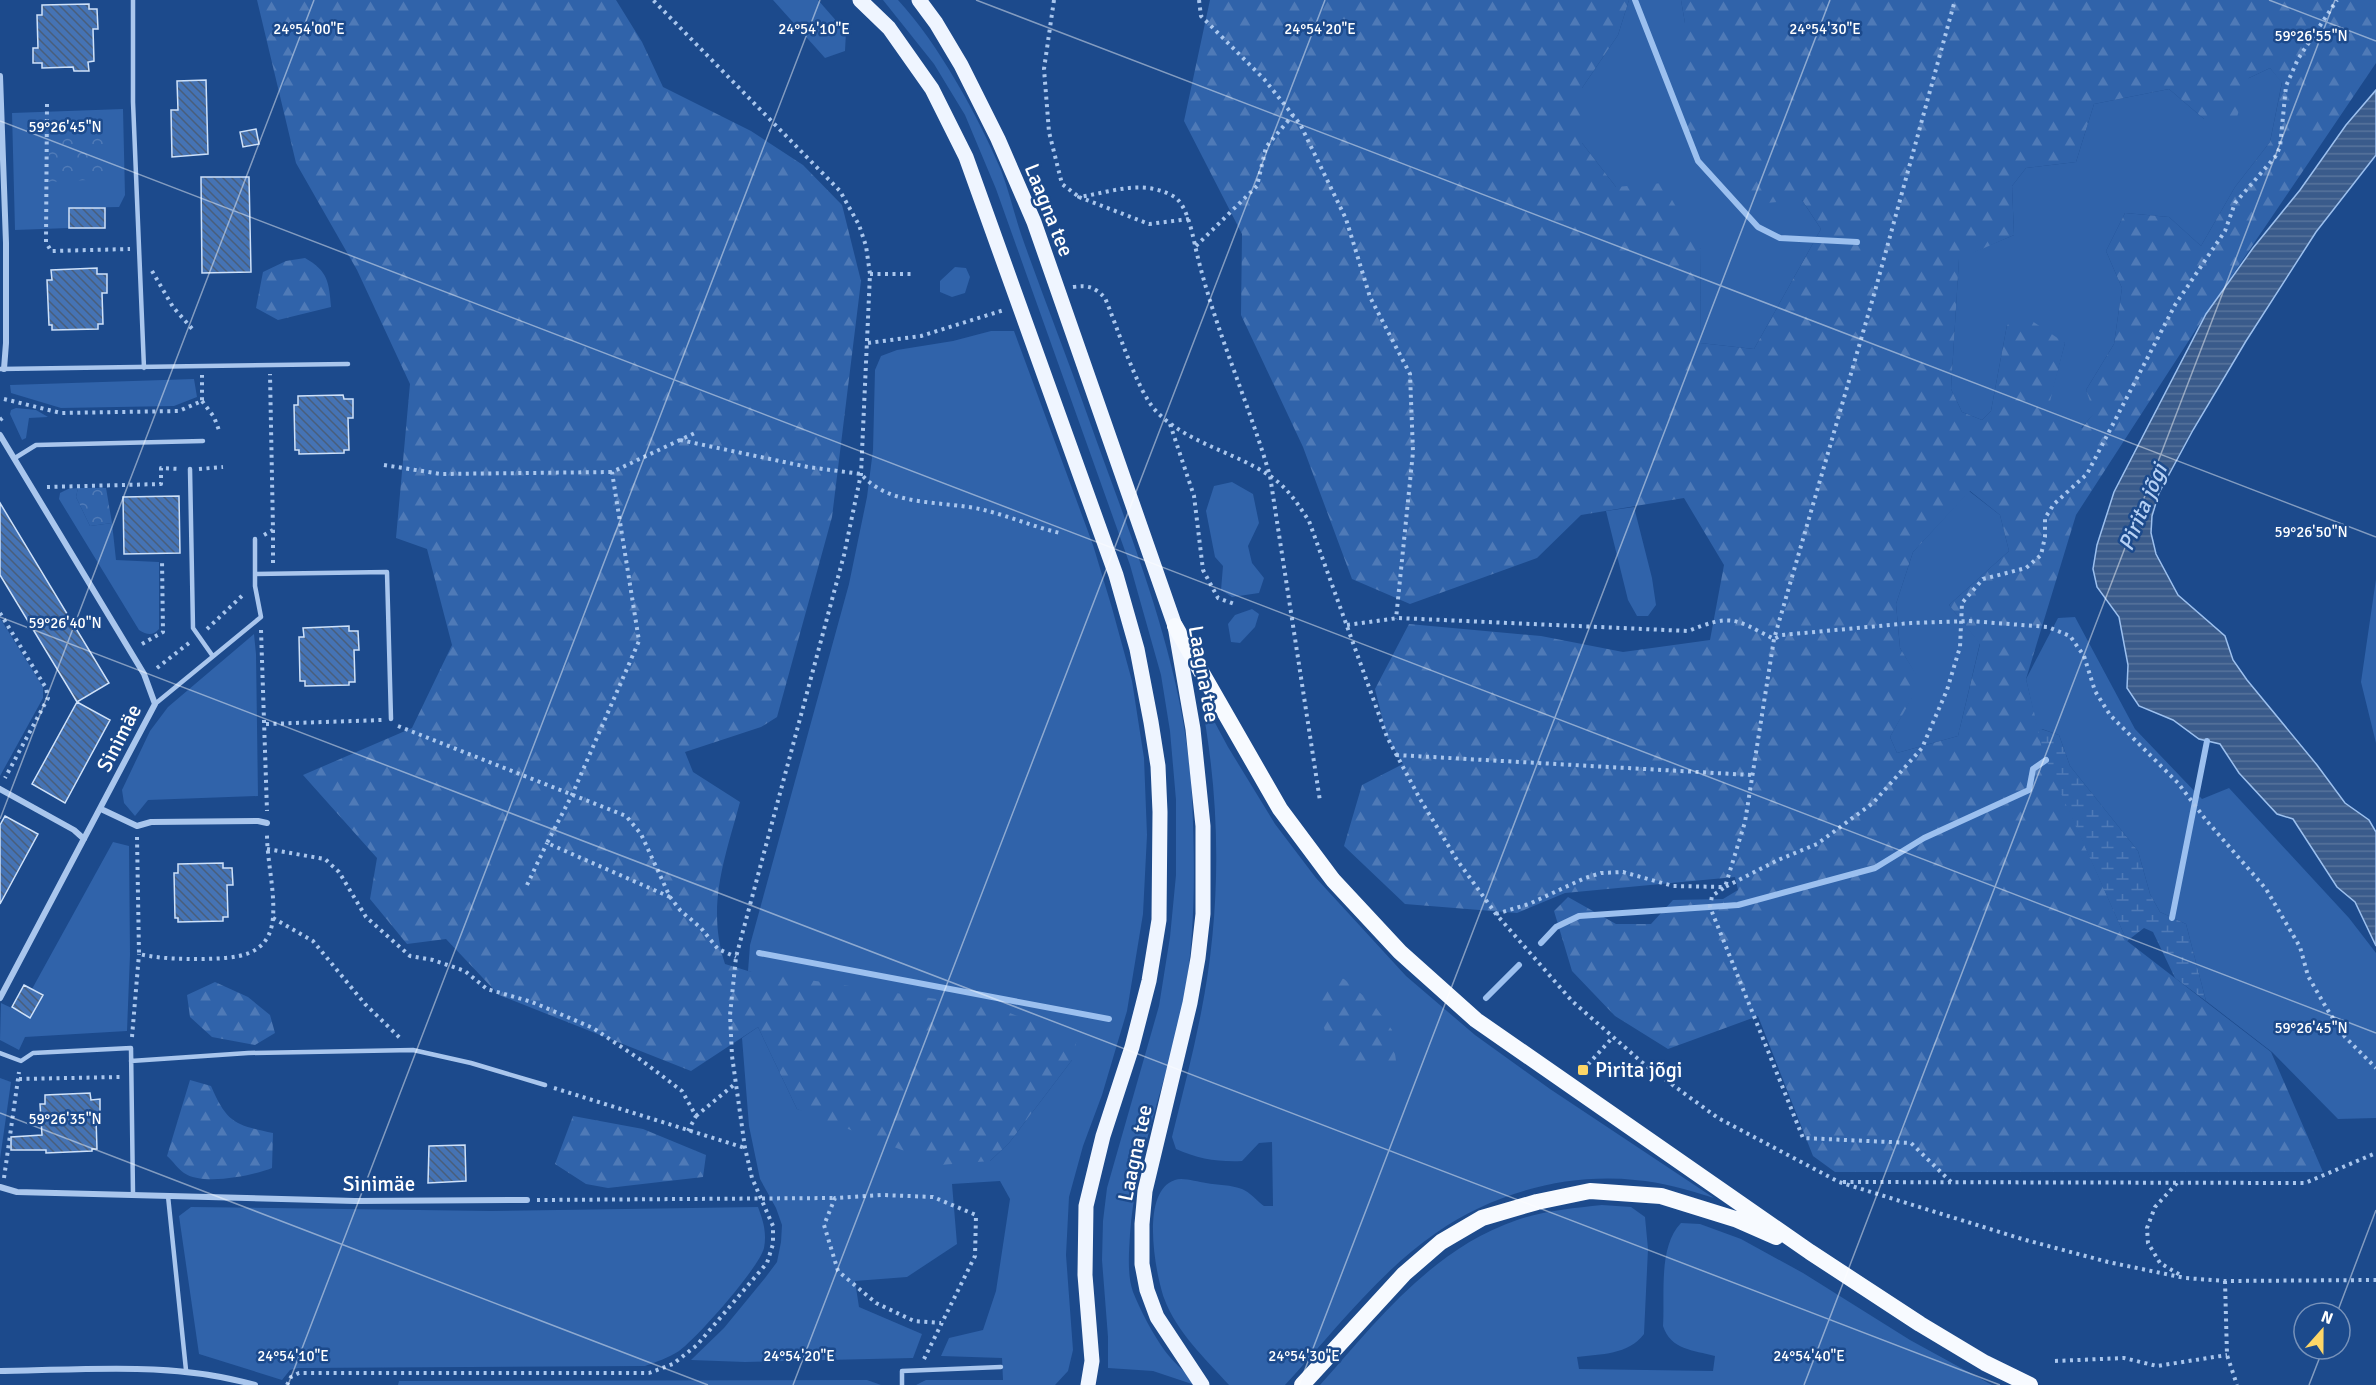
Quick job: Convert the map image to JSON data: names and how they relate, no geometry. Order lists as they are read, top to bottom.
{
  "streets": {
    "main road": ["Laagna tee"],
    "street": ["Sinimäe"]
  },
  "water": ["Pirita jõgi"],
  "places": {
    "transit": ["Pirita jõgi"]
  },
  "north": "top",
  "coordinates": [
    "24°54'00\"E",
    "24°54'10\"E",
    "24°54'20\"E",
    "24°54'30\"E",
    "59°26'55\"N",
    "59°26'45\"N",
    "59°26'50\"N",
    "59°26'40\"N",
    "59°26'35\"N",
    "24°54'40\"E"
  ]
}
